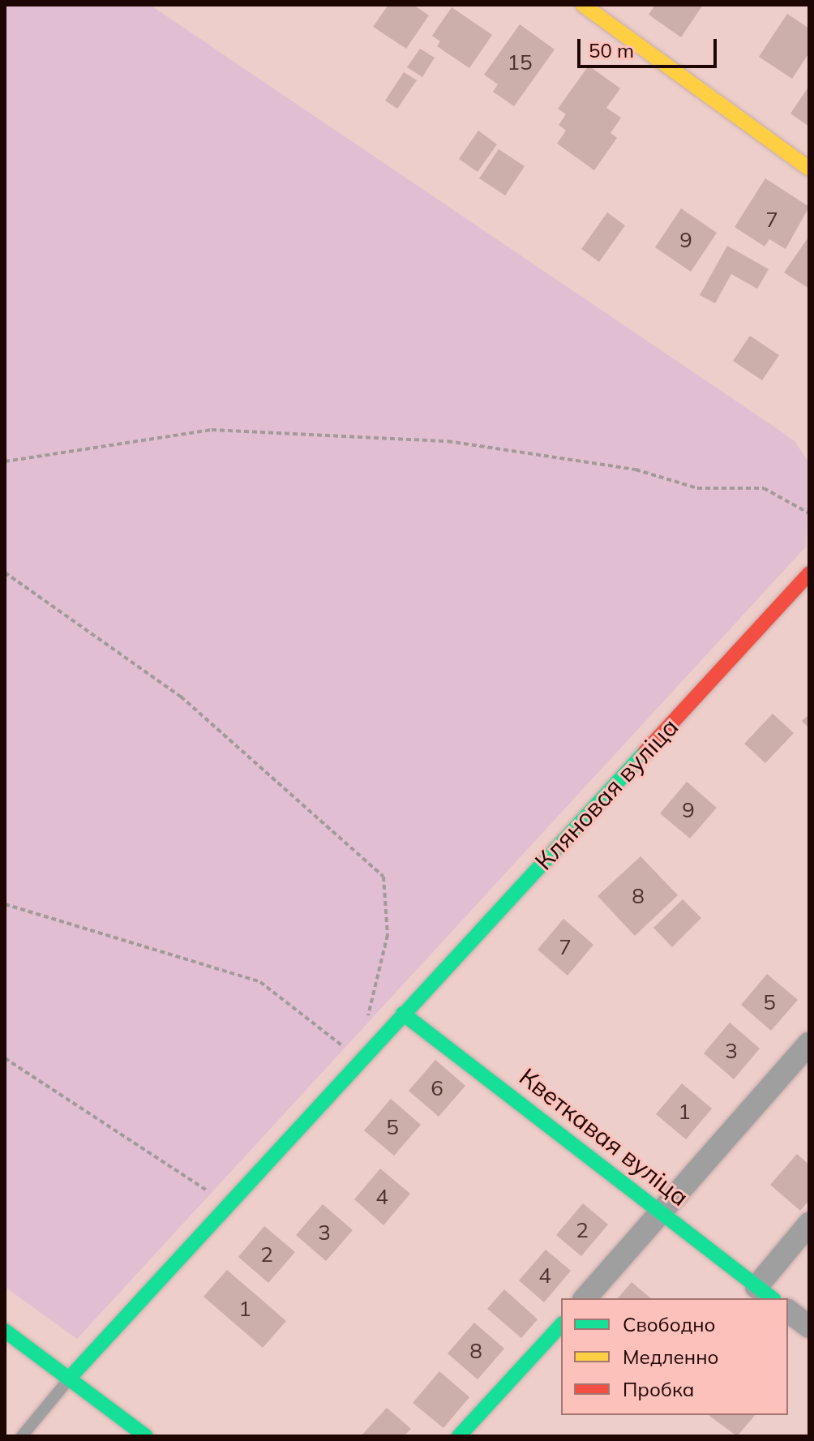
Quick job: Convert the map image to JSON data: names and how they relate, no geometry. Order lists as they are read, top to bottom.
{
  "streets": {
    "street": ["Кляновая вуліца", "Кветкавая вуліца"]
  },
  "crossings": [
    ["Кляновая вуліца", "Кветкавая вуліца"]
  ],
  "house_numbers": [
    "15",
    "7",
    "9",
    "9",
    "8",
    "7",
    "5",
    "3",
    "6",
    "1",
    "5",
    "4",
    "2",
    "3",
    "2",
    "4",
    "1",
    "8"
  ],
  "legend": ["Свободно", "Медленно", "Пробка"],
  "scale_bar": "50 m"
}
